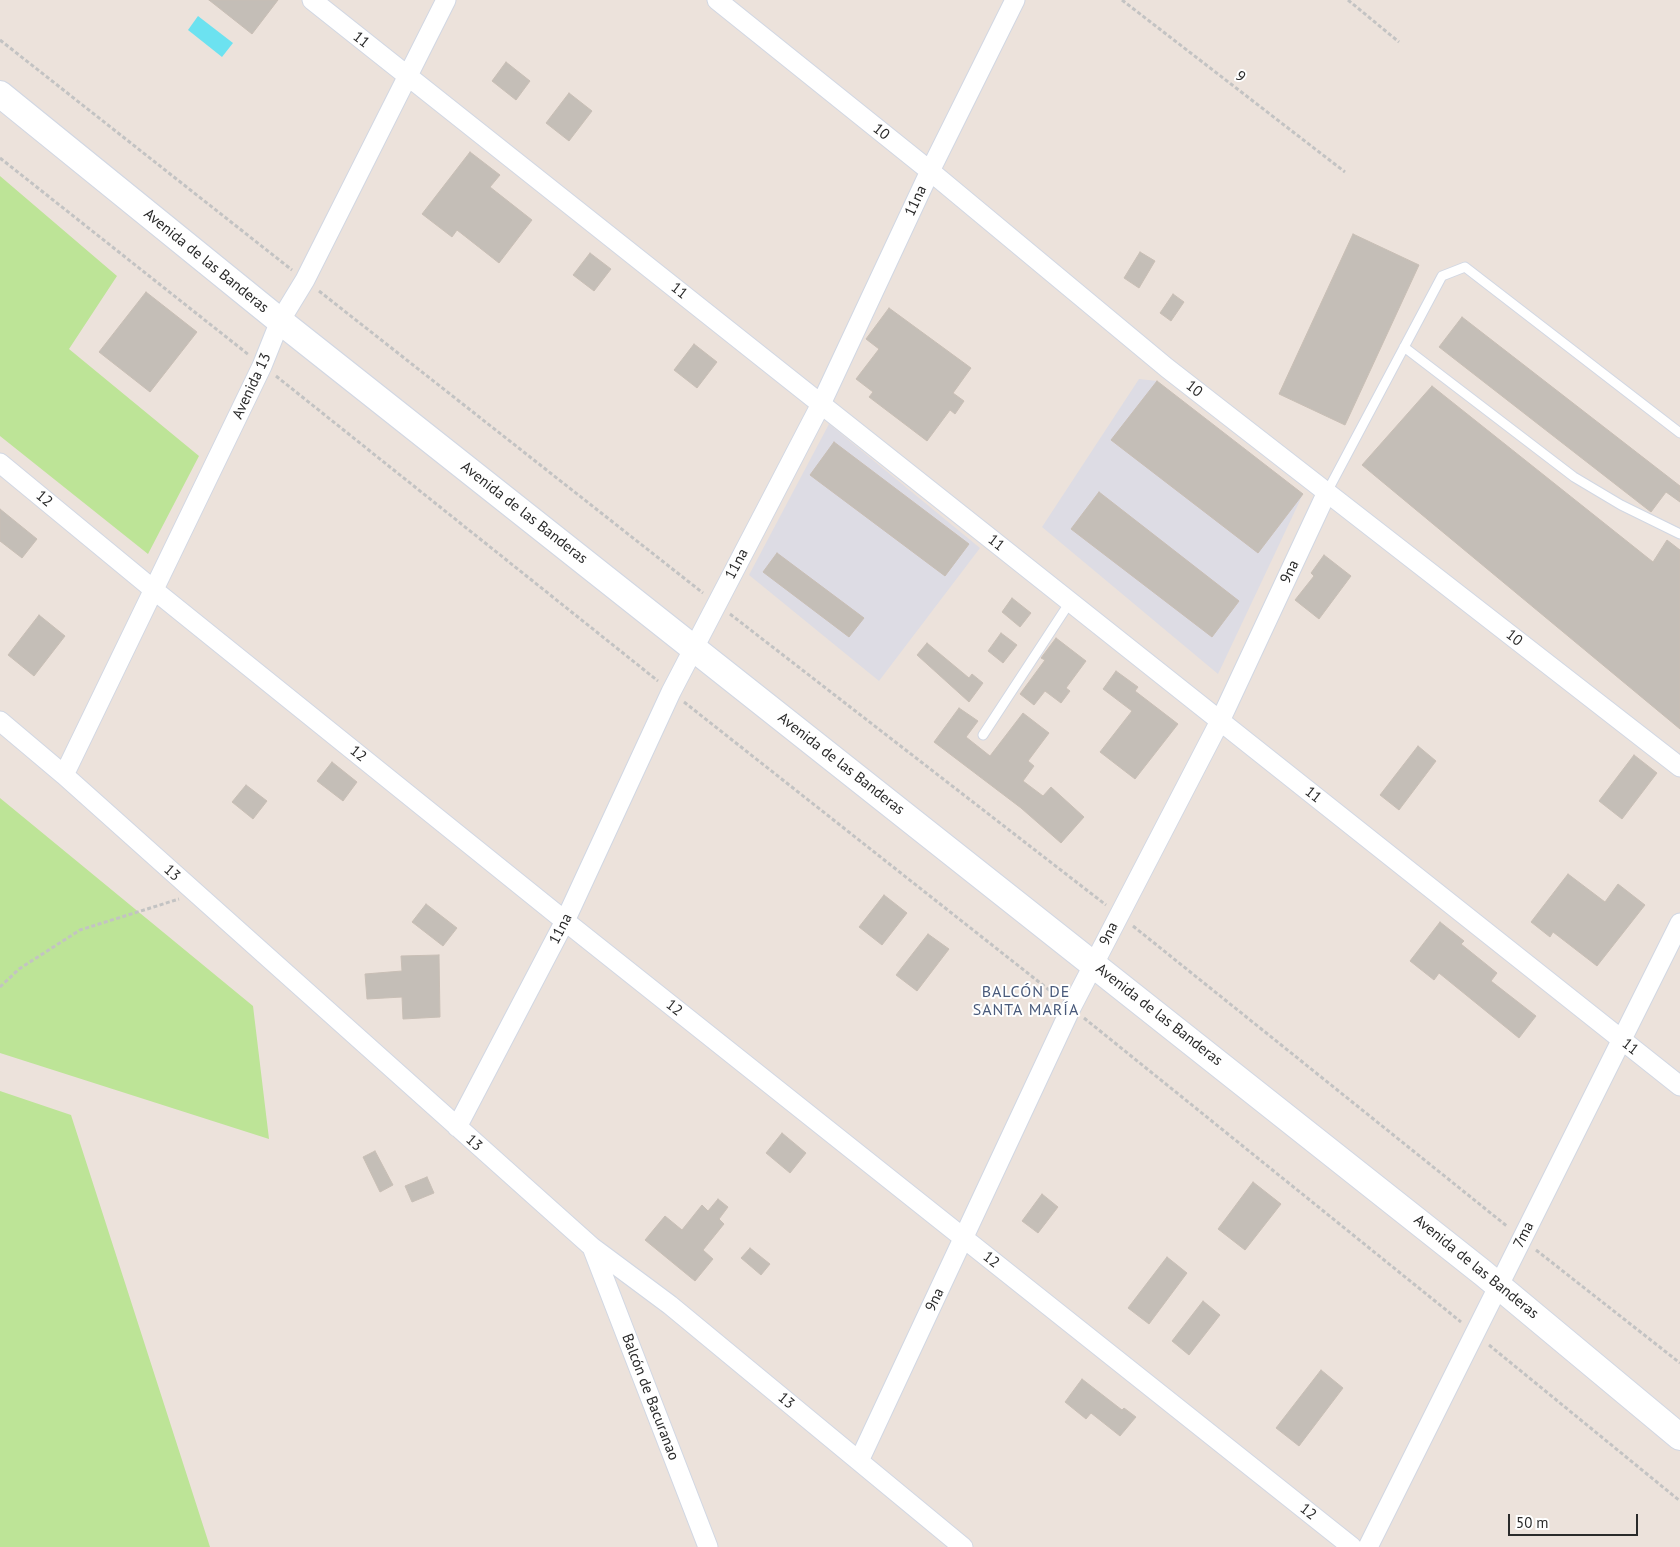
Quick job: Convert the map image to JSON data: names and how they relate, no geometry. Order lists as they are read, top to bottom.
{
  "streets": {
    "street": [
      "11",
      "10",
      "11na",
      "Avenida de las Banderas",
      "Avenida 13",
      "12",
      "9na",
      "13",
      "7ma",
      "Balcón de Bacuranao"
    ],
    "path": ["9"]
  },
  "crossings": [
    ["11", "11na"],
    ["11", "Avenida 13"],
    ["11", "9na"],
    ["11", "7ma"],
    ["10", "11na"],
    ["10", "9na"],
    ["11na", "Avenida de las Banderas"],
    ["11na", "12"],
    ["11na", "13"],
    ["Avenida de las Banderas", "Avenida 13"],
    ["Avenida de las Banderas", "9na"],
    ["Avenida de las Banderas", "7ma"],
    ["Avenida 13", "12"],
    ["Avenida 13", "13"],
    ["12", "9na"],
    ["9na", "13"],
    ["13", "Balcón de Bacuranao"]
  ],
  "districts": ["BALCÓN DE SANTA MARÍA"],
  "scale_bar": "50 m"
}
